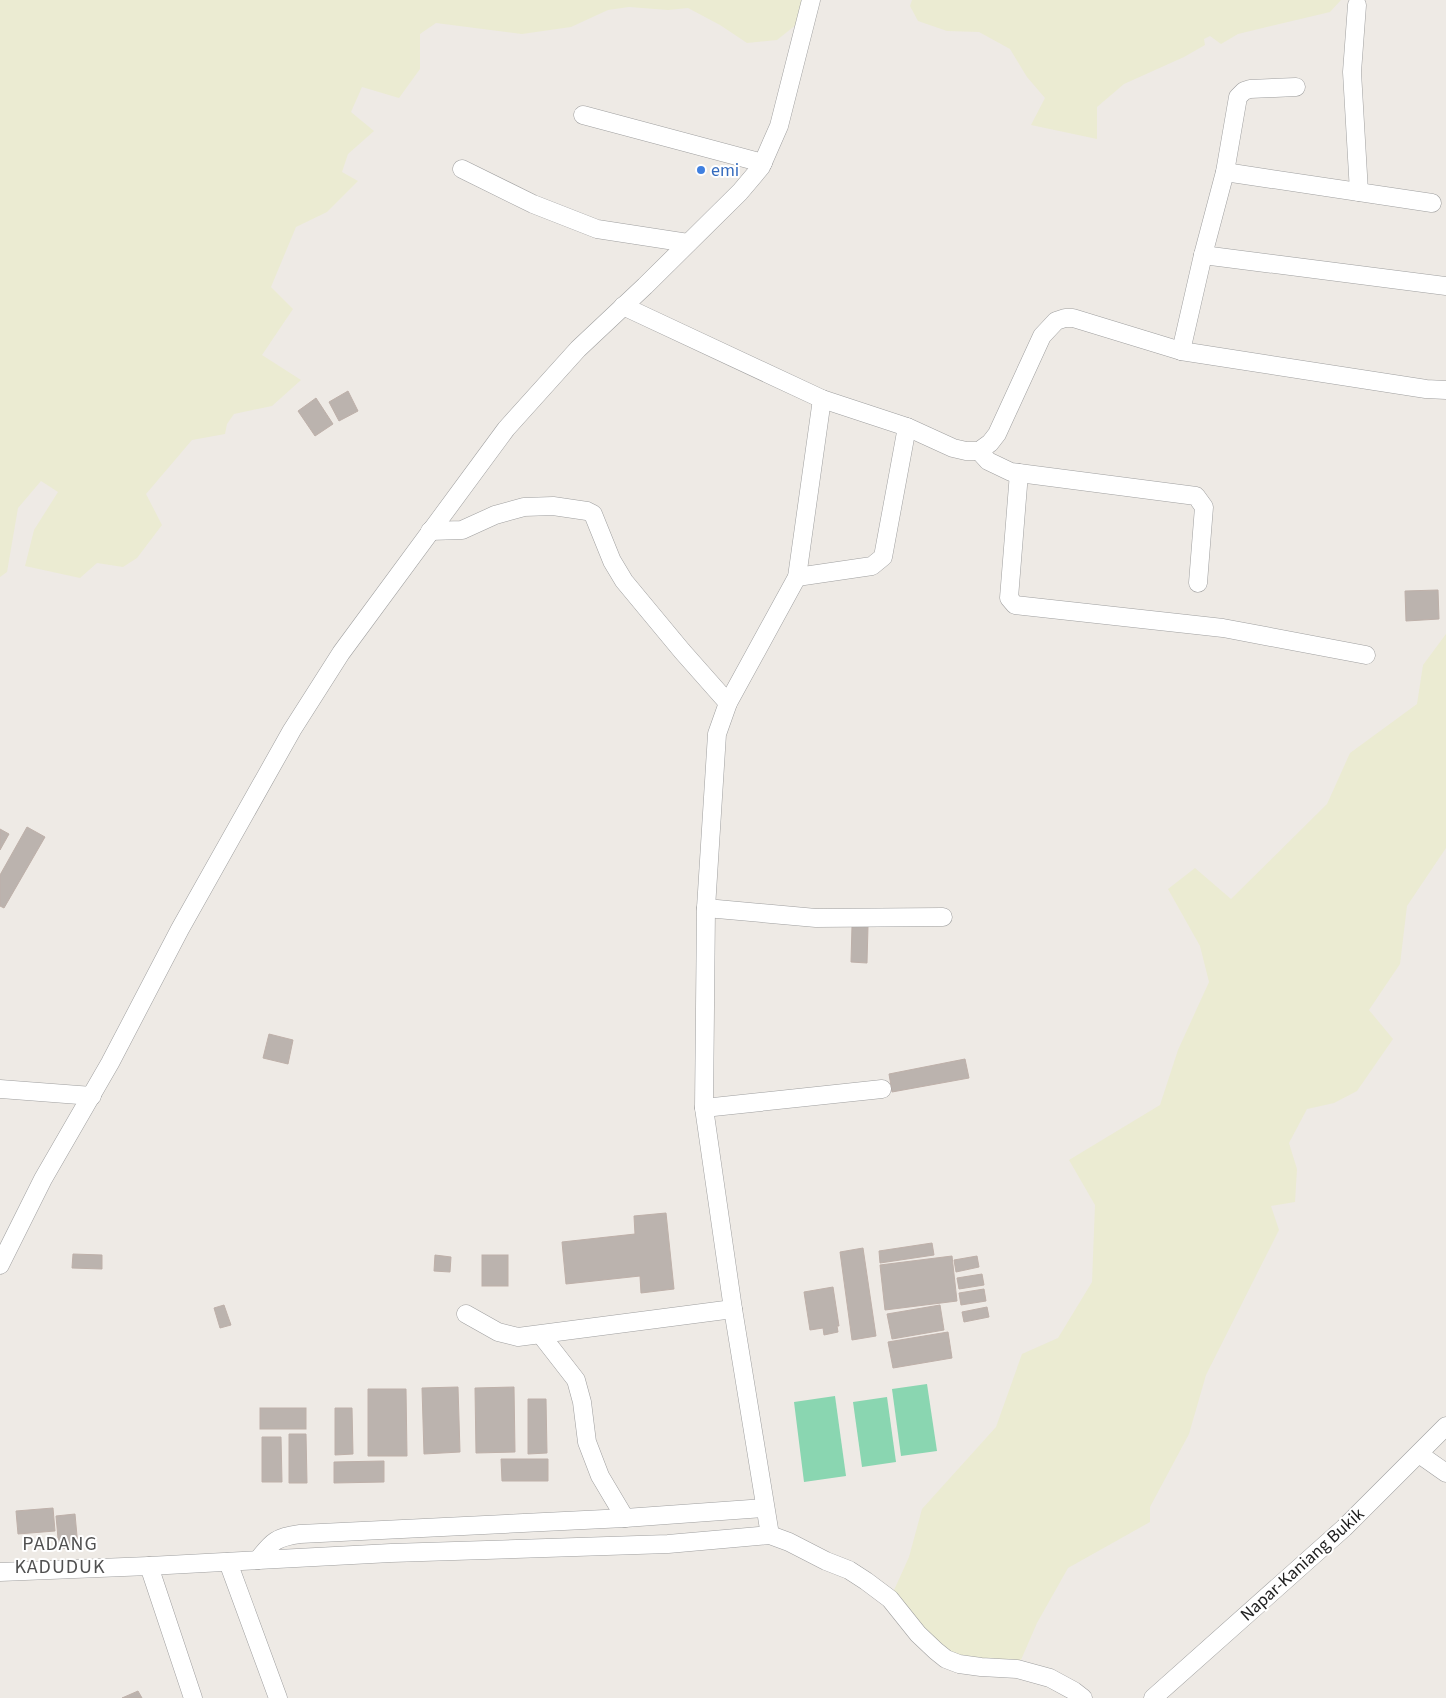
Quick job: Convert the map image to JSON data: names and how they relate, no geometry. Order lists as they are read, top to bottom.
{
  "streets": {
    "street": ["Napar-Kaniang Bukik"]
  },
  "districts": ["PADANG KADUDUK"],
  "places": ["emi"]
}
